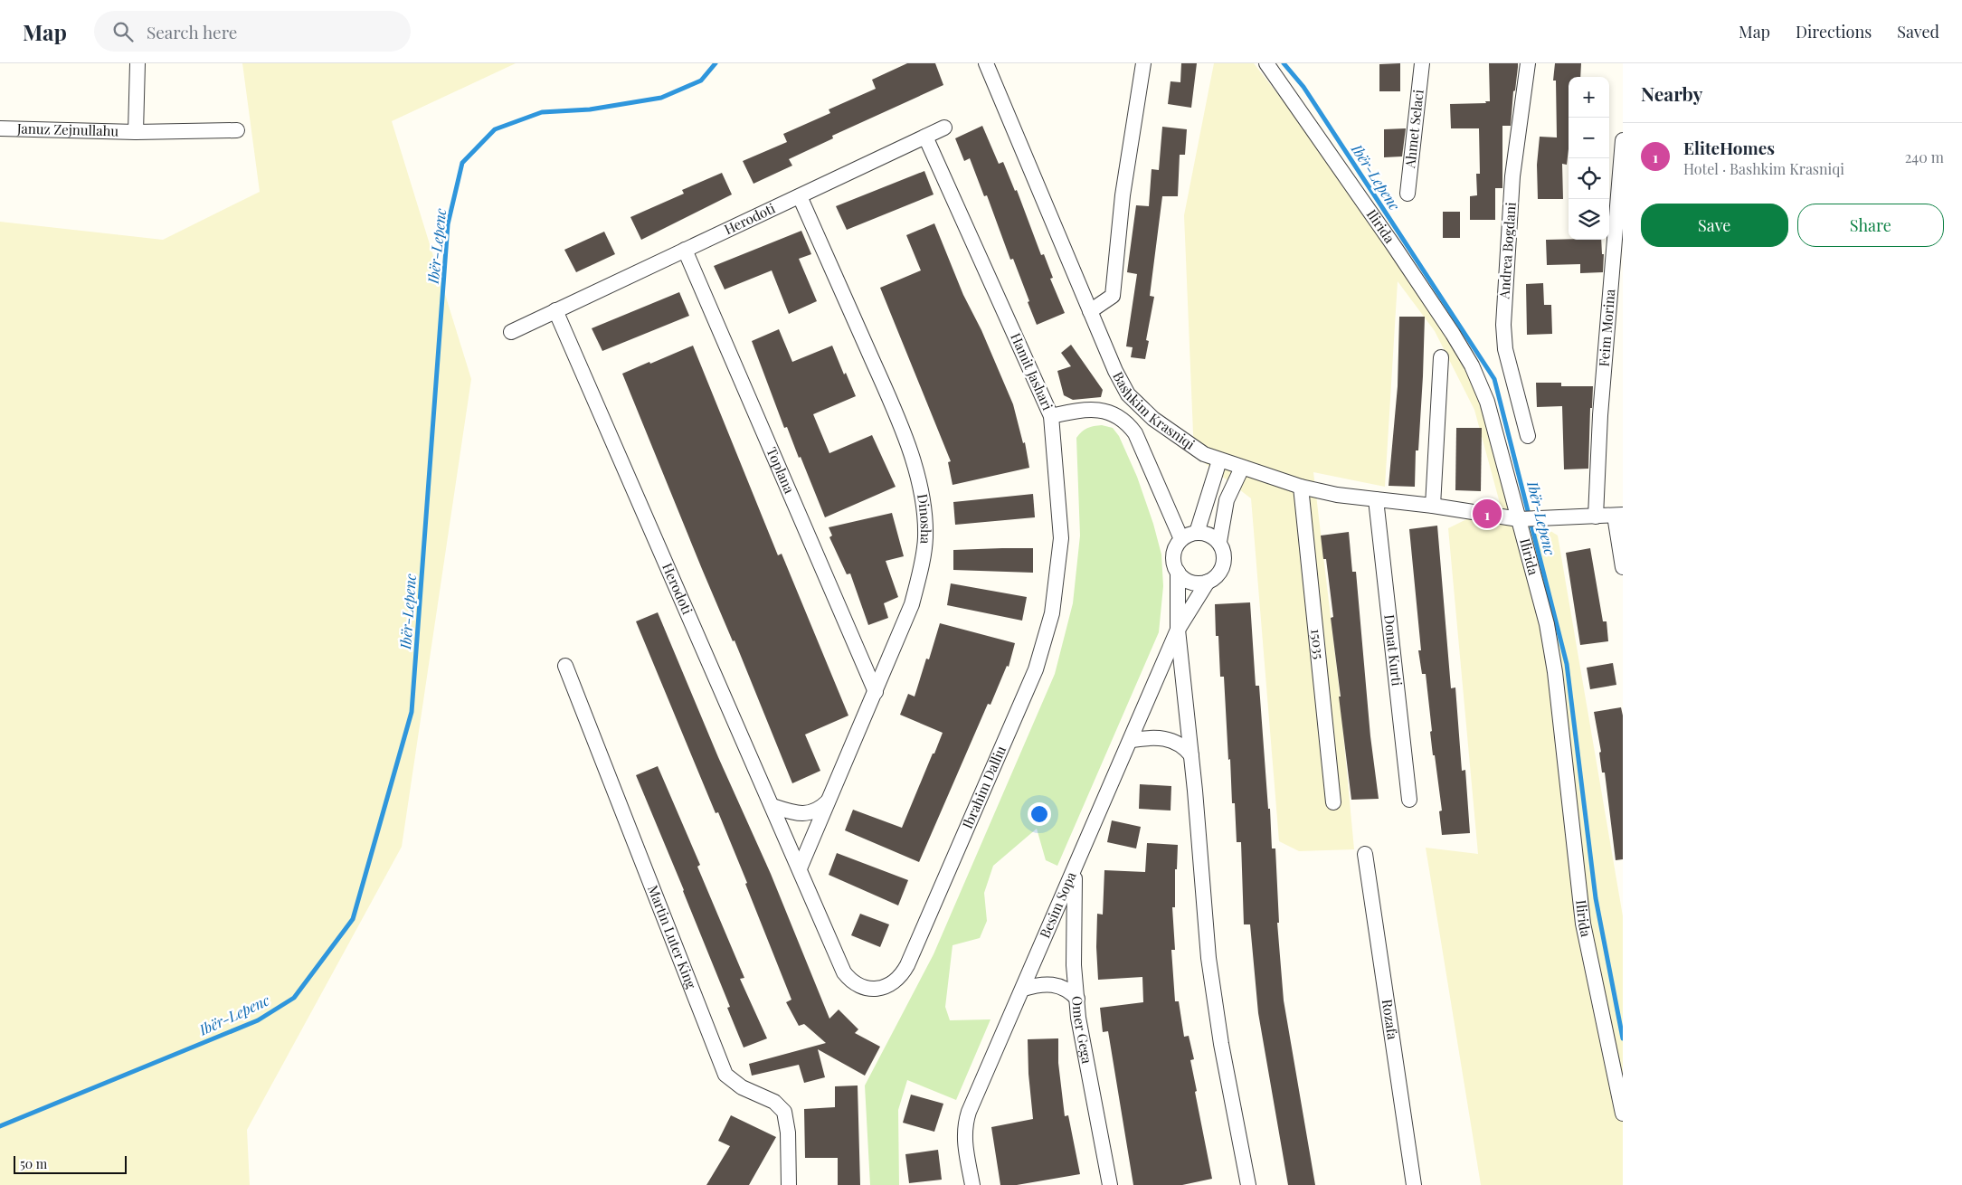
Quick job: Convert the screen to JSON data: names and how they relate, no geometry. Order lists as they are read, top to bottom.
{
  "streets": {
    "street": [
      "Ahmet Selaci",
      "Januz Zejnullahu",
      "Herodoti",
      "Ilirida",
      "Andrea Bogdani",
      "Feim Morina",
      "Hamit Jashari",
      "Bashkim Krasniqi",
      "Toplana",
      "Dinosha",
      "15035",
      "Donat Kurti",
      "Ibrahim Dalliu",
      "Besim Sopa",
      "Martin Luter King",
      "Rozafa",
      "Omer Gega"
    ]
  },
  "crossings": [
    ["Herodoti", "Hamit Jashari"],
    ["Herodoti", "Toplana"],
    ["Herodoti", "Dinosha"],
    ["Herodoti", "Ibrahim Dalliu"],
    ["Ilirida", "Bashkim Krasniqi"],
    ["Feim Morina", "Bashkim Krasniqi"],
    ["Hamit Jashari", "Ibrahim Dalliu"],
    ["Hamit Jashari", "Besim Sopa"],
    ["Bashkim Krasniqi", "15035"],
    ["Bashkim Krasniqi", "Donat Kurti"],
    ["Bashkim Krasniqi", "Besim Sopa"],
    ["Toplana", "Dinosha"],
    ["Dinosha", "Ibrahim Dalliu"],
    ["Besim Sopa", "Omer Gega"]
  ],
  "water": ["Ibër-Lepenc"],
  "scale_bar": "50 m",
  "page": {
    "header": "Map",
    "search": "Search here",
    "nav": ["Map", "Directions", "Saved"],
    "heading": "Nearby",
    "map_buttons": ["+", "−"],
    "list": [
      {
        "mark": "1",
        "name": "EliteHomes",
        "note": "Hotel · Bashkim Krasniqi",
        "value": "240 m"
      }
    ],
    "buttons": ["Save", "Share"],
    "pins": "1",
    "scale": "50 m"
  }
}
